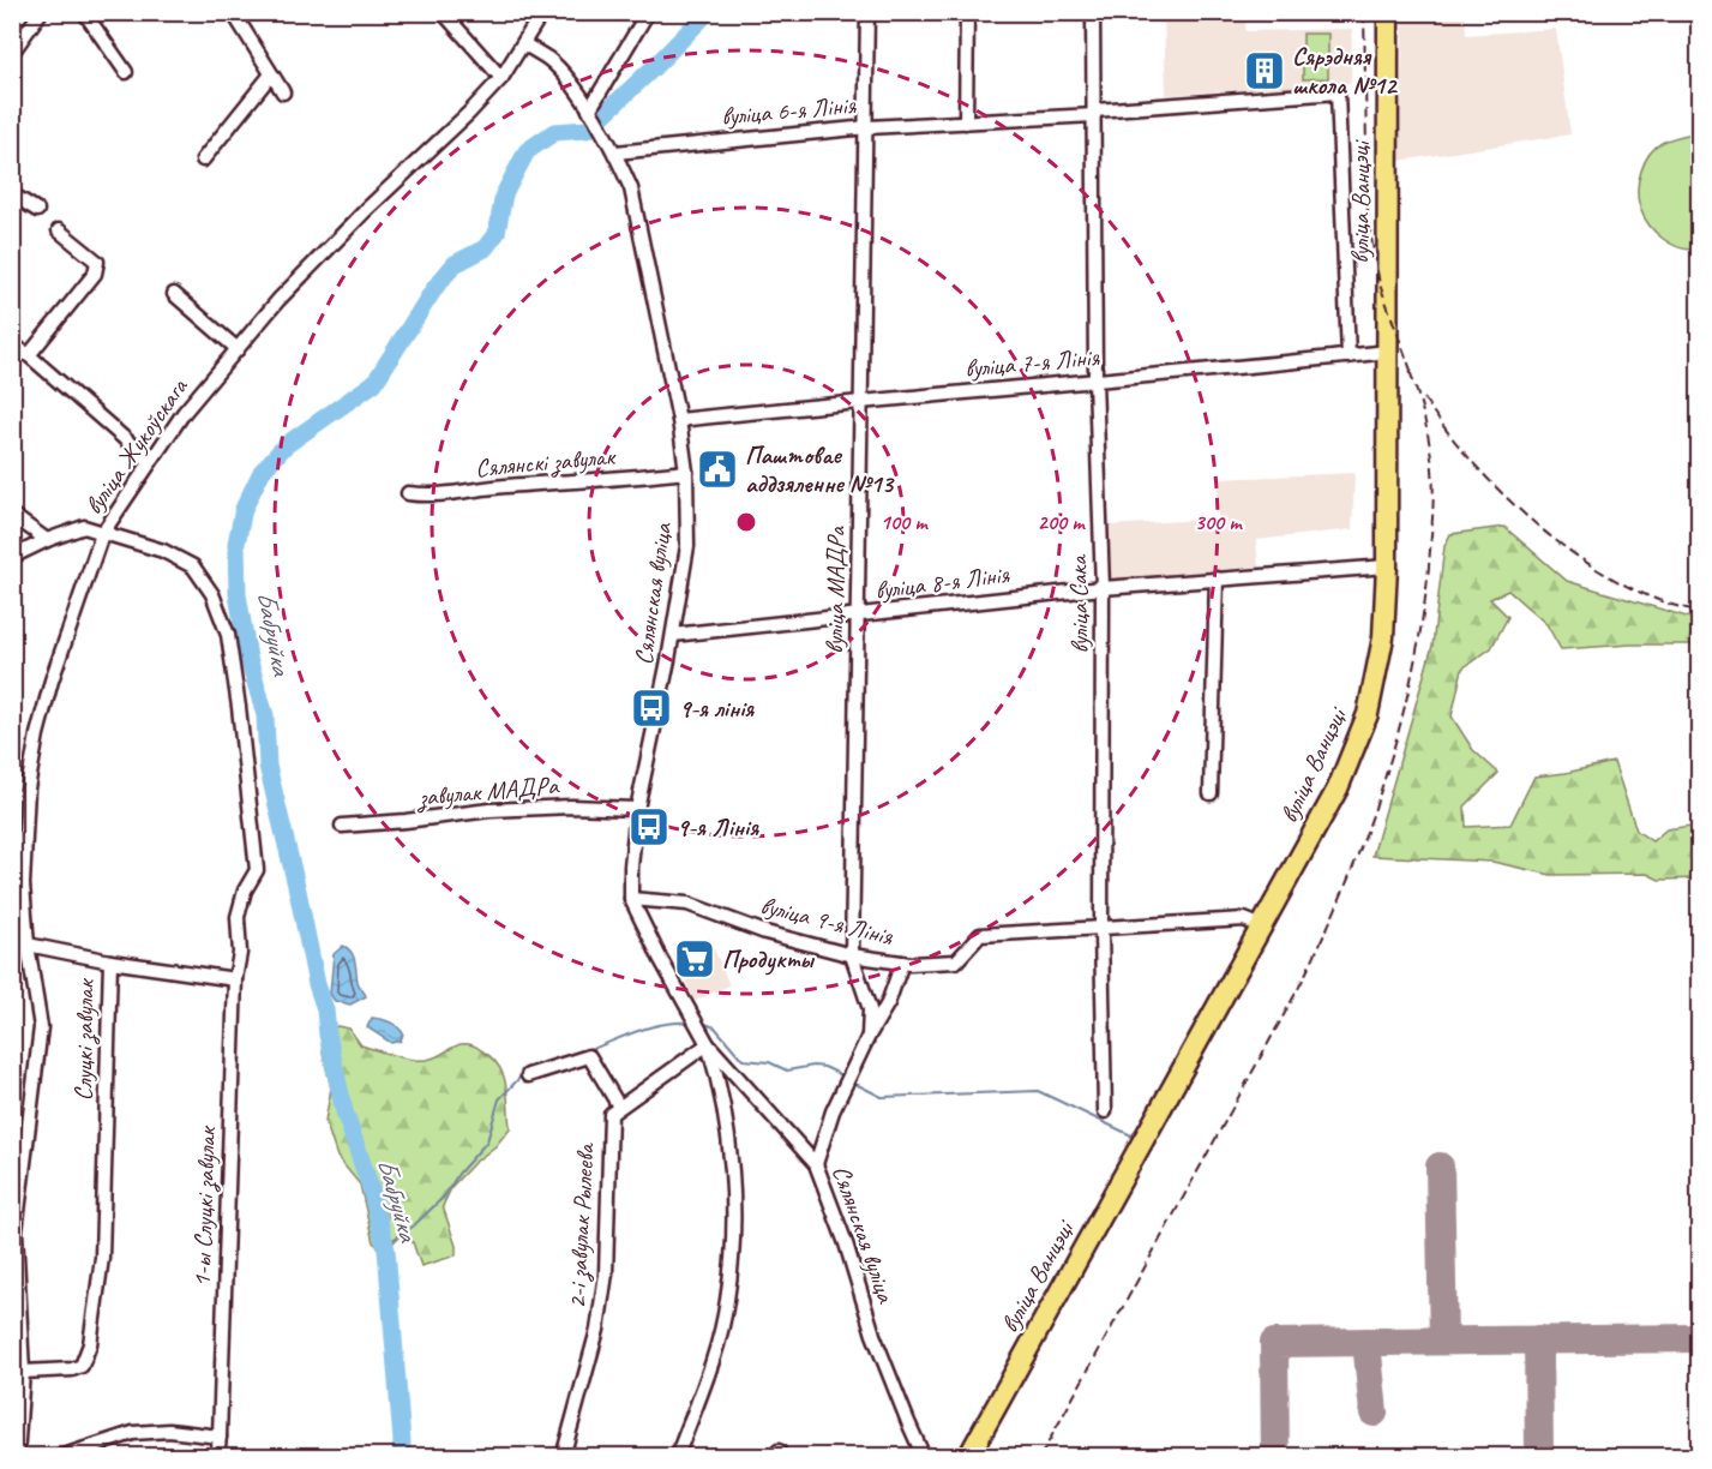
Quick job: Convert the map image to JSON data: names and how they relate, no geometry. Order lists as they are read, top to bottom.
{
  "streets": {
    "main road": ["вуліца Ванцэці"],
    "street": [
      "вуліца 6-я Лінія",
      "вуліца 7-я Лінія",
      "вуліца Жукоўскага",
      "Сялянскі завулак",
      "вуліца 8-я Лінія",
      "вуліца МАДРа",
      "Сялянская вуліца",
      "вуліца Сака",
      "завулак МАДРа",
      "вуліца 9-я Лінія",
      "Слуцкі завулак",
      "1-ы Слуцкі завулак",
      "2-і завулак Рылеева"
    ]
  },
  "crossings": [
    ["вуліца 6-я Лінія", "вуліца Ванцэці"],
    ["вуліца 6-я Лінія", "вуліца МАДРа"],
    ["вуліца 6-я Лінія", "Сялянская вуліца"],
    ["вуліца 6-я Лінія", "вуліца Сака"],
    ["вуліца Ванцэці", "вуліца 7-я Лінія"],
    ["вуліца Ванцэці", "вуліца 8-я Лінія"],
    ["вуліца Ванцэці", "вуліца 9-я Лінія"],
    ["вуліца 7-я Лінія", "вуліца МАДРа"],
    ["вуліца 7-я Лінія", "Сялянская вуліца"],
    ["вуліца 7-я Лінія", "вуліца Сака"],
    ["вуліца Жукоўскага", "Сялянская вуліца"],
    ["вуліца Жукоўскага", "Слуцкі завулак"],
    ["Сялянскі завулак", "Сялянская вуліца"],
    ["вуліца 8-я Лінія", "вуліца МАДРа"],
    ["вуліца 8-я Лінія", "Сялянская вуліца"],
    ["вуліца 8-я Лінія", "вуліца Сака"],
    ["вуліца МАДРа", "Сялянская вуліца"],
    ["вуліца МАДРа", "вуліца 9-я Лінія"],
    ["Сялянская вуліца", "завулак МАДРа"],
    ["Сялянская вуліца", "вуліца 9-я Лінія"],
    ["вуліца Сака", "вуліца 9-я Лінія"],
    ["Слуцкі завулак", "1-ы Слуцкі завулак"]
  ],
  "water": ["Бабруйка"],
  "places": {
    "building": ["Сярэдняя школа №12"],
    "public building": ["Паштовае аддзяленне №13"],
    "bus stop": ["9-я лінія", "9-я Лінія"],
    "supermarket": ["Продукты"]
  },
  "rings": ["100 m", "200 m", "300 m"]
}
